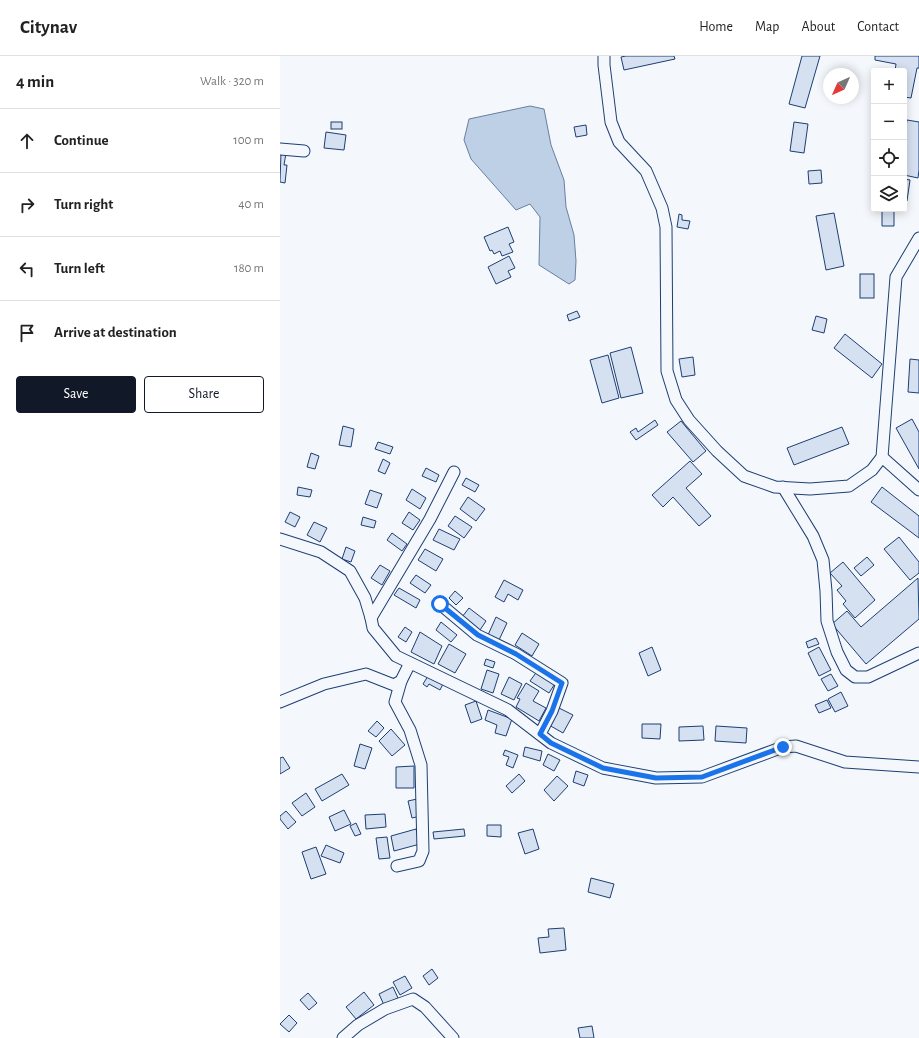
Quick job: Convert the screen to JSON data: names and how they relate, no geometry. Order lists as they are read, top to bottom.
{
  "north": "bottom left",
  "page": {
    "header": "Citynav",
    "nav": [
      "Home",
      "Map",
      "About",
      "Contact"
    ],
    "heading": ["4 min", "Walk · 320 m"],
    "map_buttons": ["+", "−"],
    "list": [
      ["Continue", "100 m"],
      ["Turn right", "40 m"],
      ["Turn left", "180 m"],
      "Arrive at destination"
    ],
    "buttons": ["Save", "Share"]
  }
}
